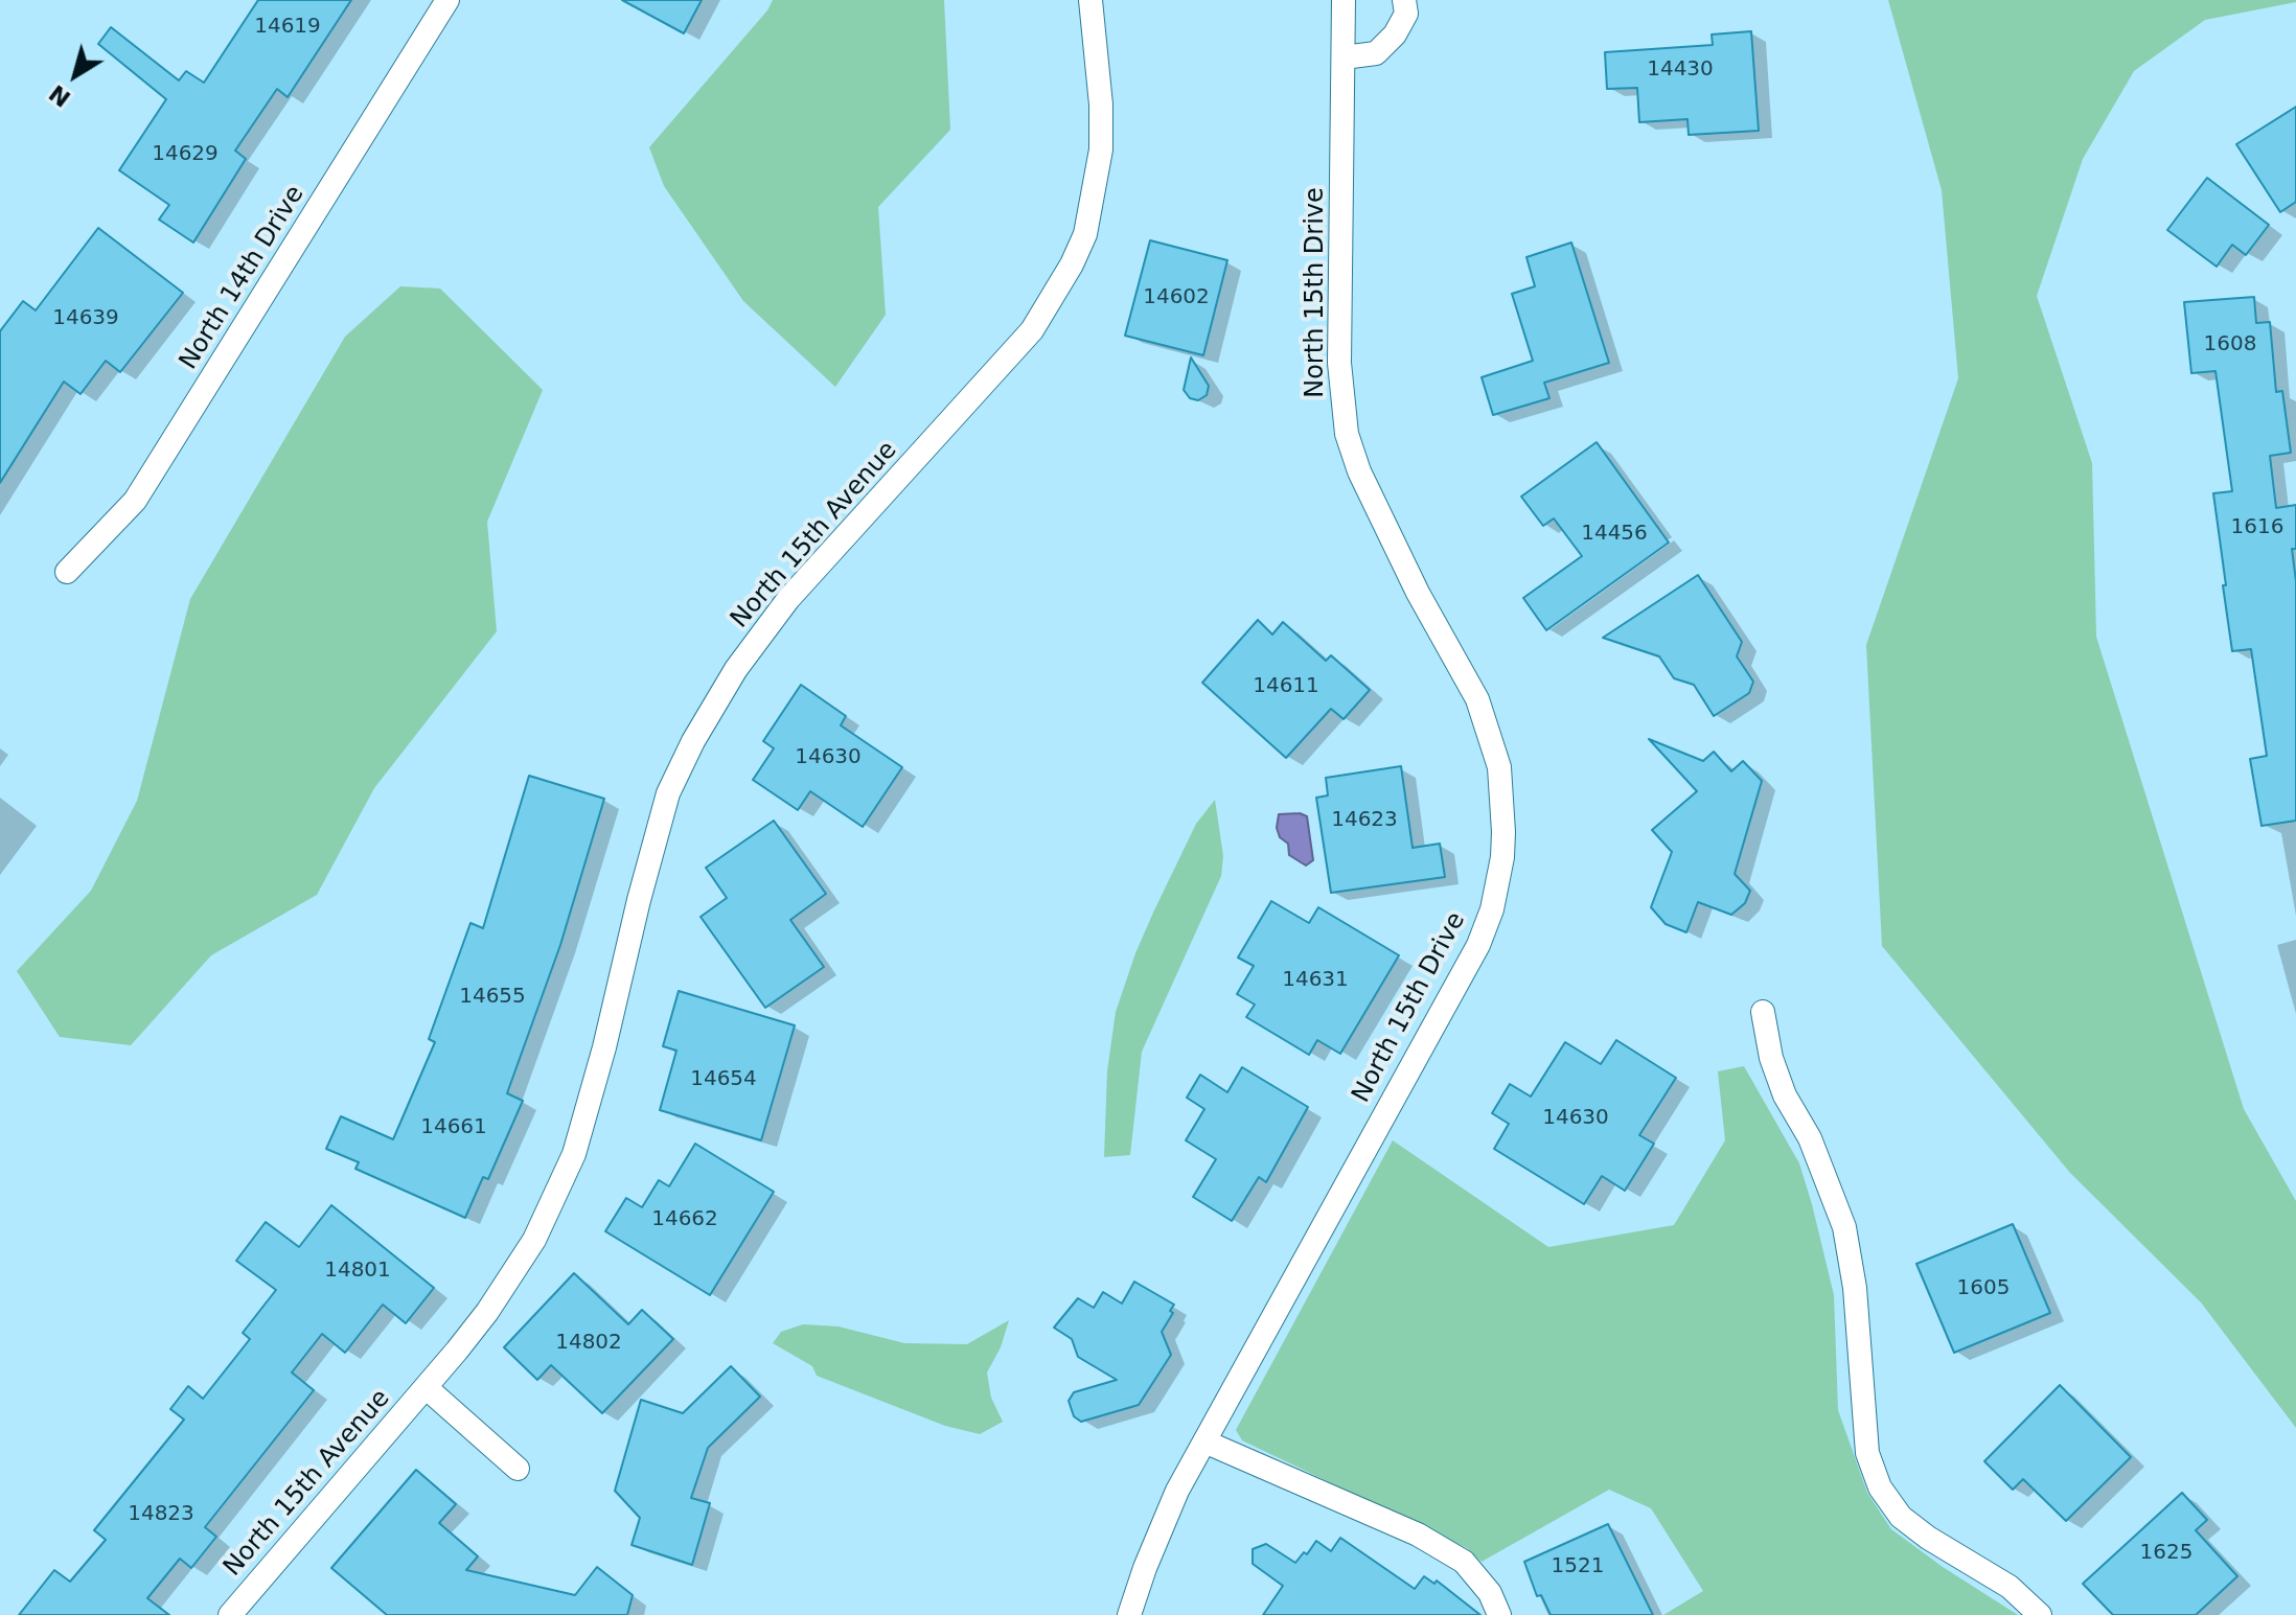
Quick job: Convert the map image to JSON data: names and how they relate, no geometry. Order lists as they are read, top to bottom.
{
  "streets": {
    "street": ["North 14th Drive", "North 15th Drive", "North 15th Avenue"]
  },
  "house_numbers": [
    "14619",
    "14430",
    "14629",
    "14602",
    "14639",
    "1608",
    "1616",
    "14456",
    "14611",
    "14630",
    "14623",
    "14631",
    "14655",
    "14654",
    "14630",
    "14661",
    "14662",
    "14801",
    "1605",
    "14802",
    "14823",
    "1625",
    "1521"
  ],
  "north": "bottom left"
}
